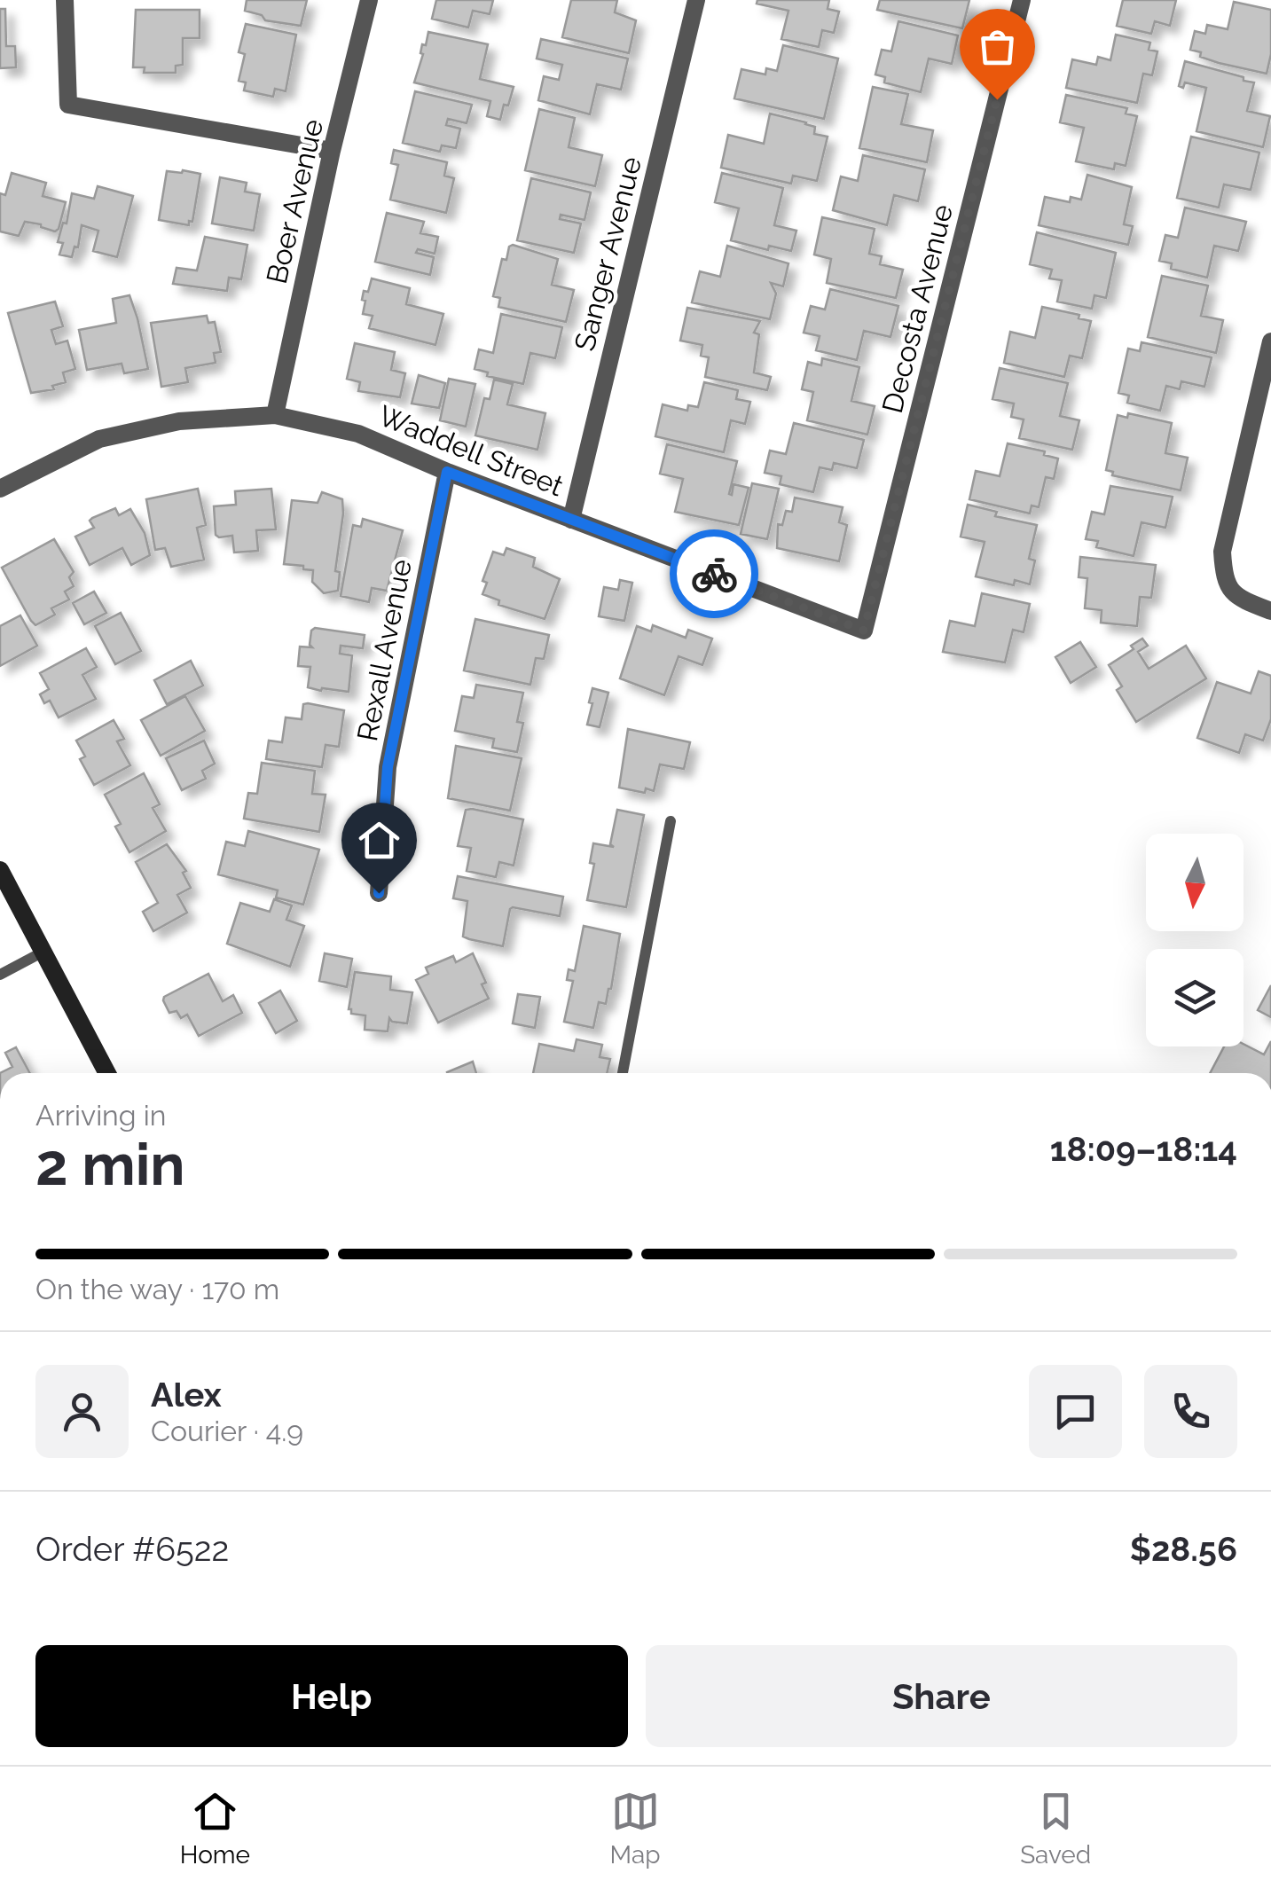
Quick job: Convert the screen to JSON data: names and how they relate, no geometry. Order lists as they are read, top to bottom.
{
  "streets": {
    "street": [
      "Boer Avenue",
      "Sanger Avenue",
      "Decosta Avenue",
      "Waddell Street",
      "Rexall Avenue"
    ]
  },
  "crossings": [
    ["Boer Avenue", "Waddell Street"],
    ["Sanger Avenue", "Waddell Street"],
    ["Decosta Avenue", "Waddell Street"],
    ["Waddell Street", "Rexall Avenue"]
  ],
  "north": "bottom",
  "page": {
    "heading": ["2 min", "Arriving in", "18:09–18:14"],
    "panel": [
      "Alex",
      "Courier · 4.9",
      "Order #6522",
      "$28.56"
    ],
    "bar": "On the way · 170 m",
    "buttons": ["Help", "Share"],
    "tabs": ["Home", "Map", "Saved"]
  }
}
